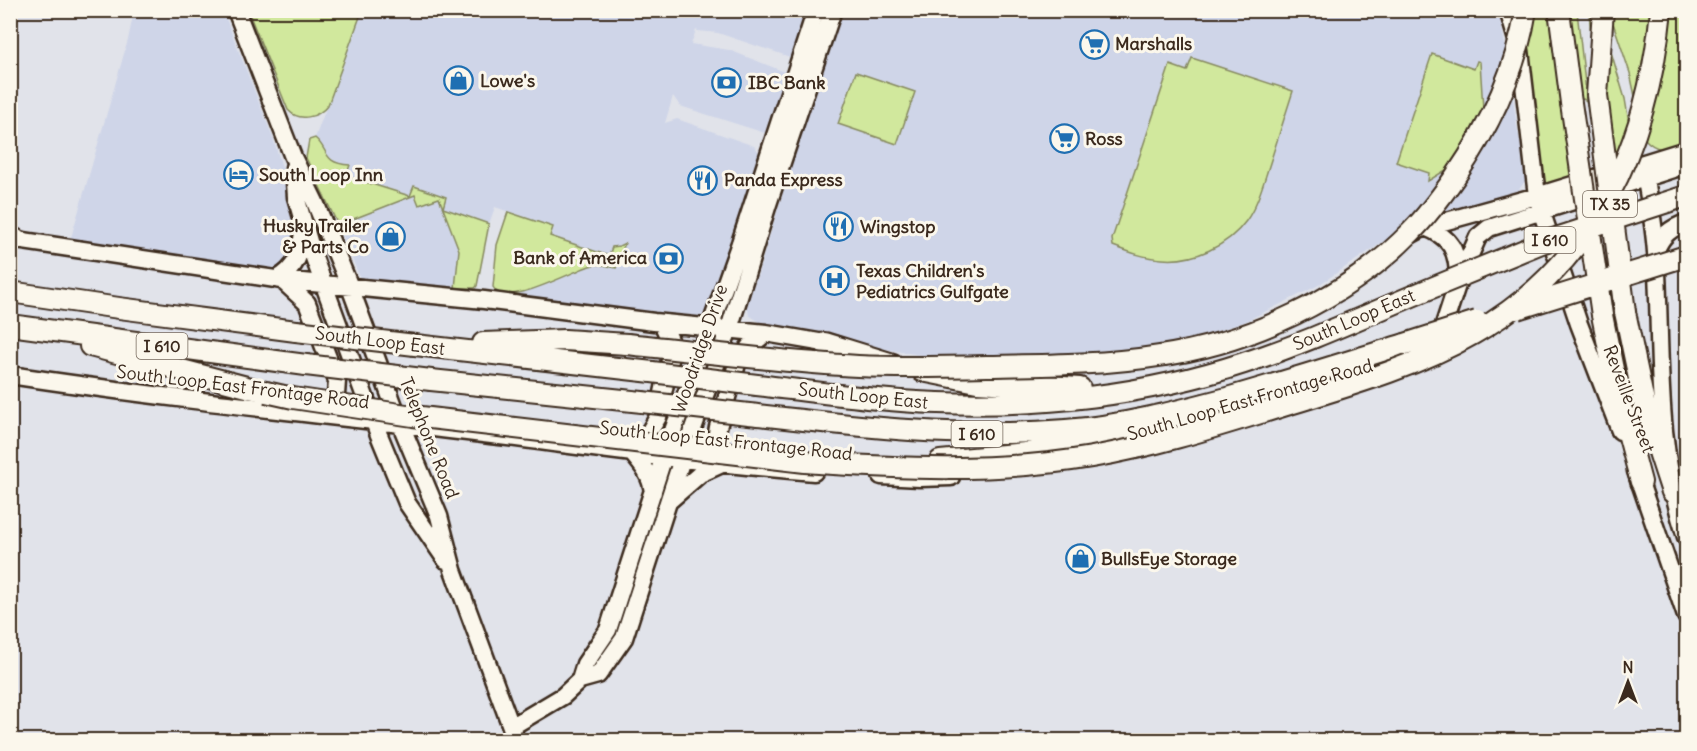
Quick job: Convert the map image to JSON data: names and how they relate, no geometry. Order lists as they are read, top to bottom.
{
  "streets": {
    "highway": ["TX 35", "I 610", "South Loop East"],
    "main road": [
      "Woodridge Drive",
      "South Loop East Frontage Road",
      "Reveille Street",
      "Telephone Road"
    ]
  },
  "crossings": [
    ["TX 35", "Reveille Street"],
    ["South Loop East", "Reveille Street"],
    ["Woodridge Drive", "South Loop East Frontage Road"],
    ["Woodridge Drive", "Telephone Road"],
    ["South Loop East Frontage Road", "Reveille Street"],
    ["South Loop East Frontage Road", "Telephone Road"]
  ],
  "places": {
    "supermarket": ["Marshalls", "Ross"],
    "shop": ["Lowe's", "Husky Trailer & Parts Co", "BullsEye Storage"],
    "bank": ["IBC Bank", "Bank of America"],
    "hotel": ["South Loop Inn"],
    "restaurant": ["Panda Express", "Wingstop"],
    "hospital": ["Texas Children's Pediatrics Gulfgate"]
  },
  "north": "top"
}
